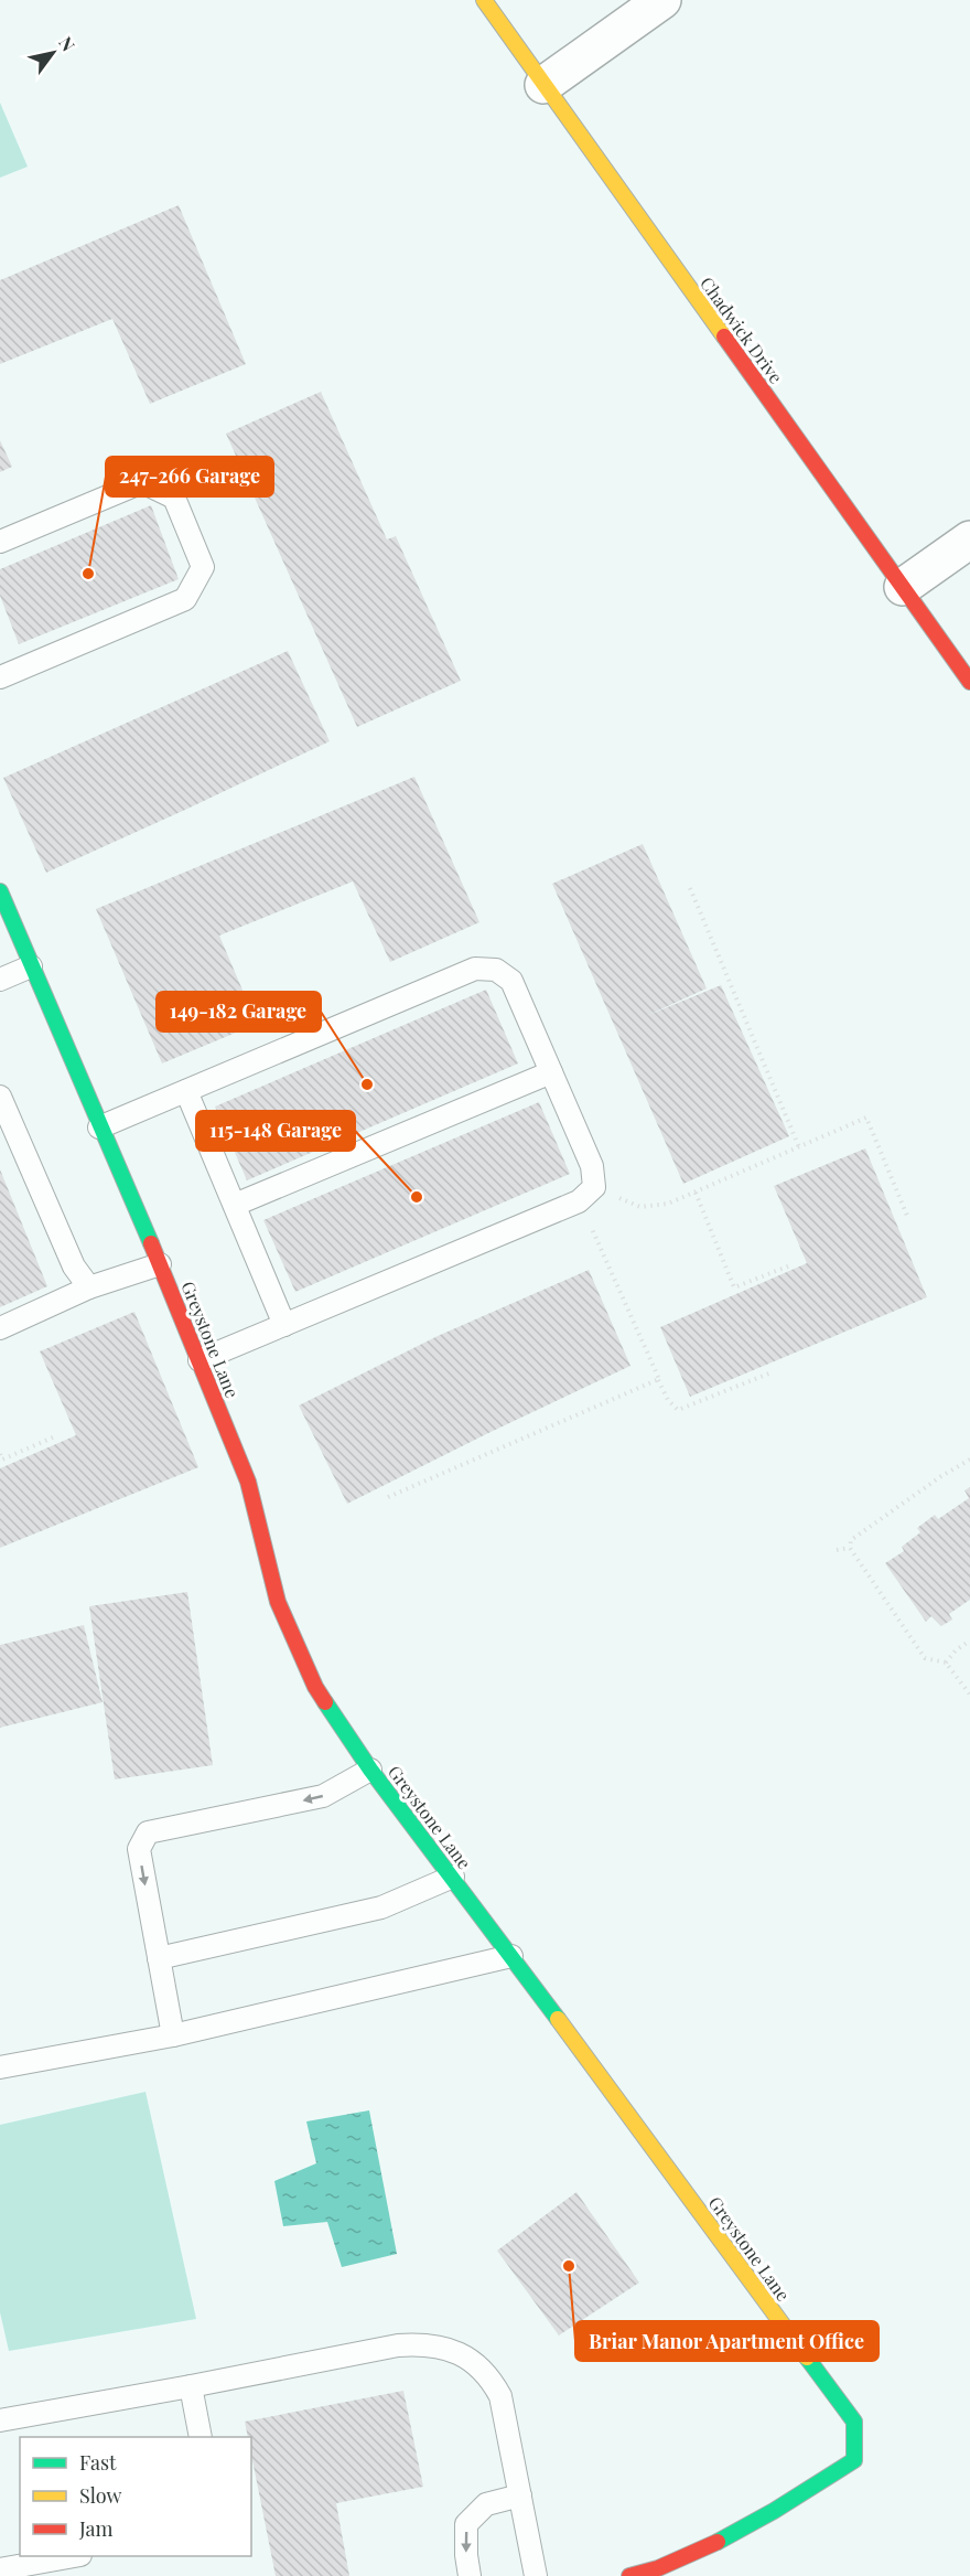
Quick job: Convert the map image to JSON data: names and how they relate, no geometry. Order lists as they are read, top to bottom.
{
  "streets": {
    "street": ["Chadwick Drive", "Greystone Lane"]
  },
  "places": [
    "247-266 Garage",
    "149-182 Garage",
    "115-148 Garage",
    "Briar Manor Apartment Office"
  ],
  "legend": ["Fast", "Slow", "Jam"],
  "north": "top right"
}
